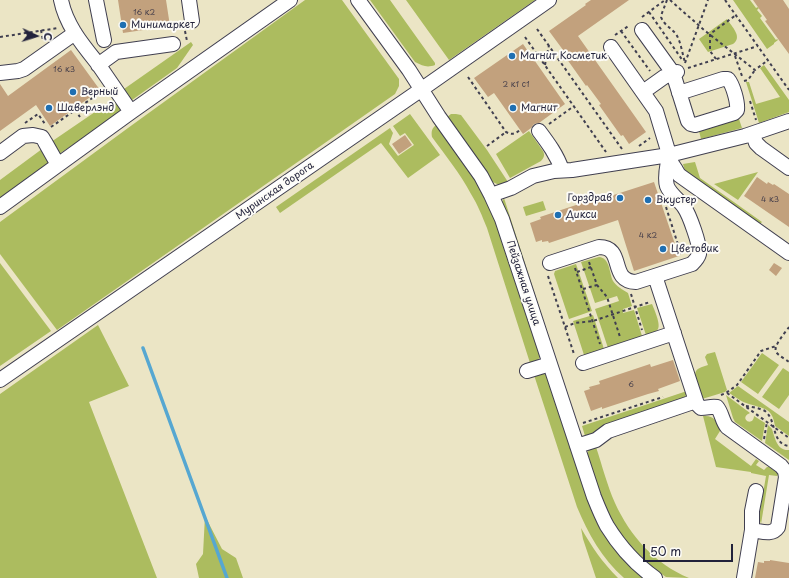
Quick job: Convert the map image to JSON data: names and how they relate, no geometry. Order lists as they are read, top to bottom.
{
  "streets": {
    "street": ["Муринская дорога", "Пейзажная улица"]
  },
  "crossings": [
    ["Муринская дорога", "Пейзажная улица"]
  ],
  "places": [
    "Минимаркет",
    "Магнит Косметик",
    "Верный",
    "Шаверлэнд",
    "Магнит",
    "Горздрав",
    "Вкустер",
    "Дикси",
    "Цветовик"
  ],
  "house_numbers": [
    "16 к2",
    "16 к3",
    "2 к1 с1",
    "4 к3",
    "4 к2",
    "6"
  ],
  "scale_bar": "50 m",
  "north": "right"
}
